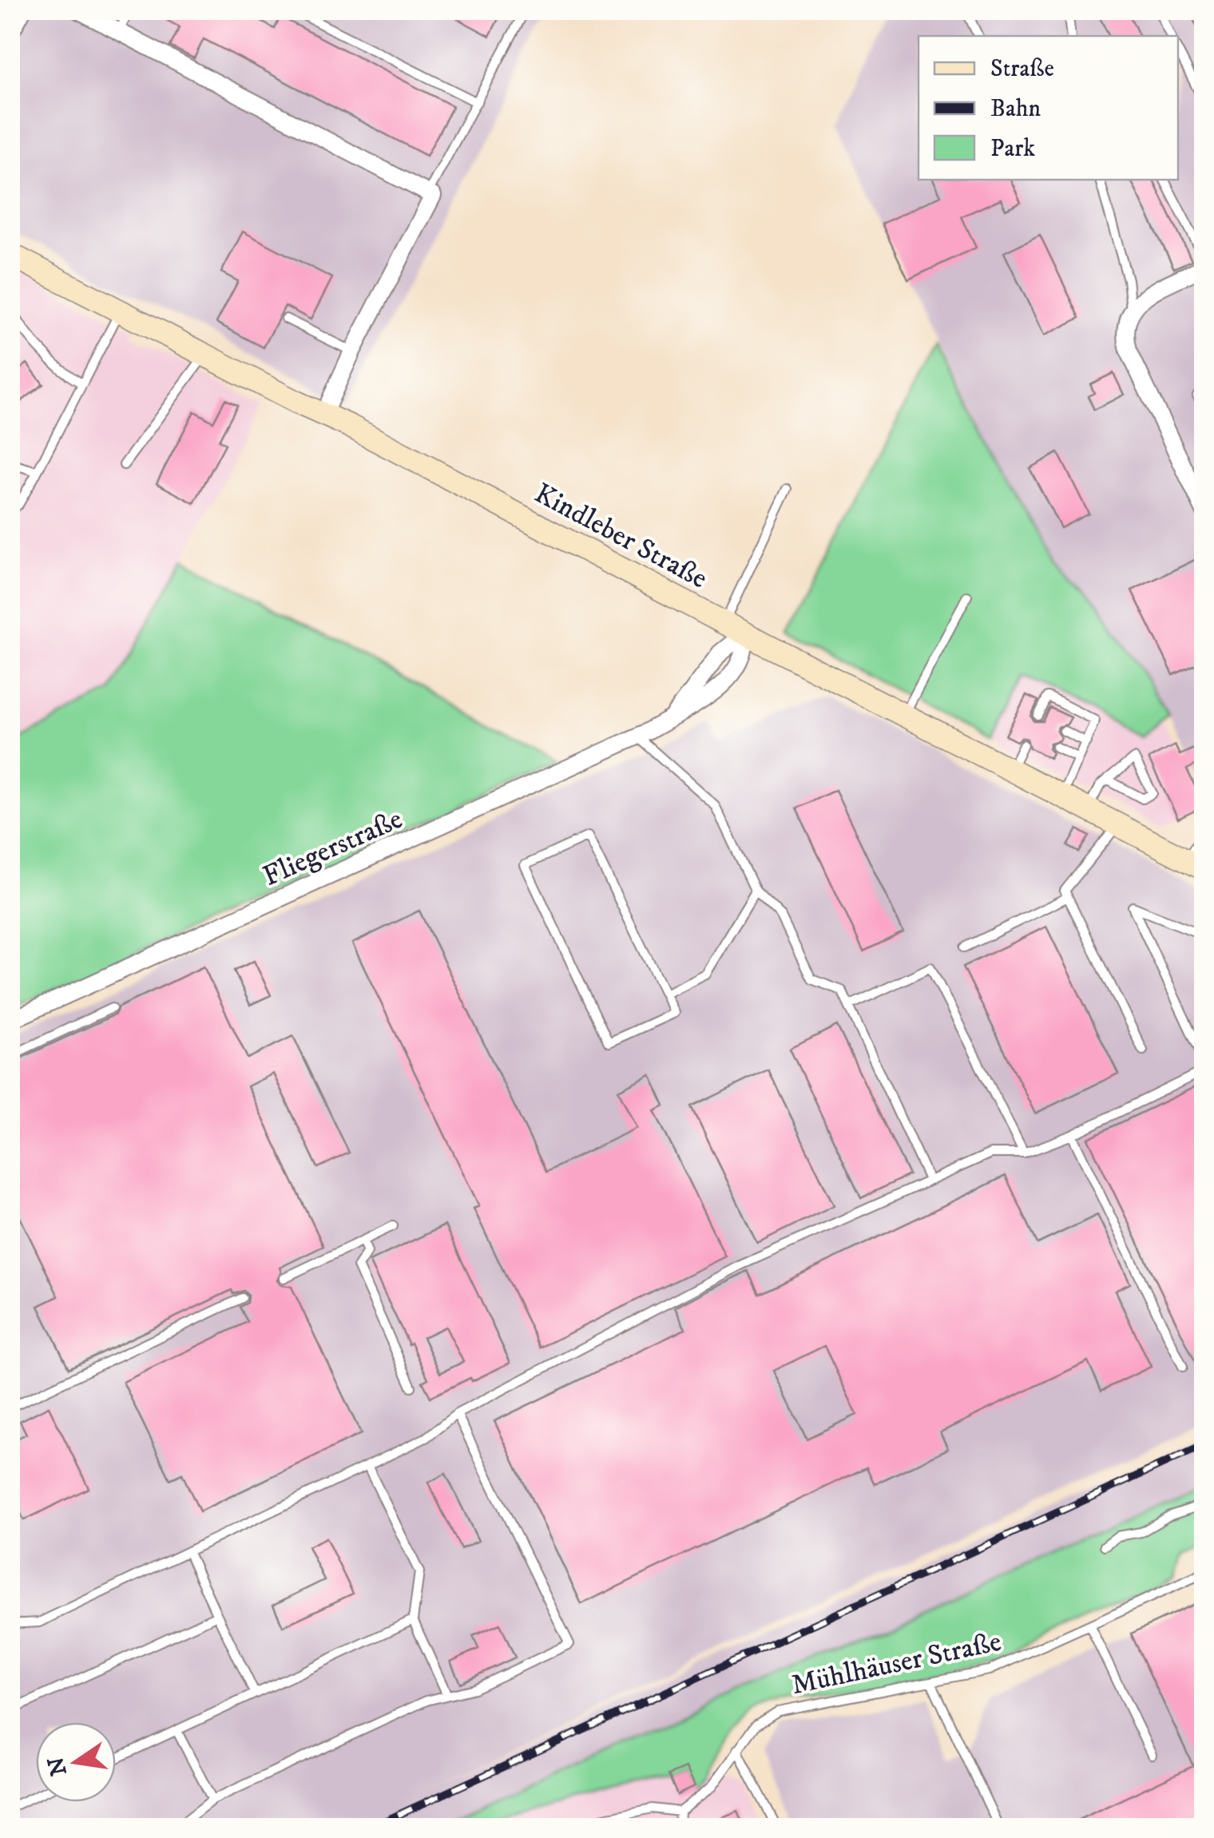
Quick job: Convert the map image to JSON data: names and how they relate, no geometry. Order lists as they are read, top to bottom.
{
  "streets": {
    "main road": ["Kindleber Straße"],
    "street": ["Fliegerstraße"],
    "lane": ["Mühlhäuser Straße"]
  },
  "crossings": [
    ["Kindleber Straße", "Fliegerstraße"]
  ],
  "legend": ["Straße", "Bahn", "Park"],
  "north": "left"
}
